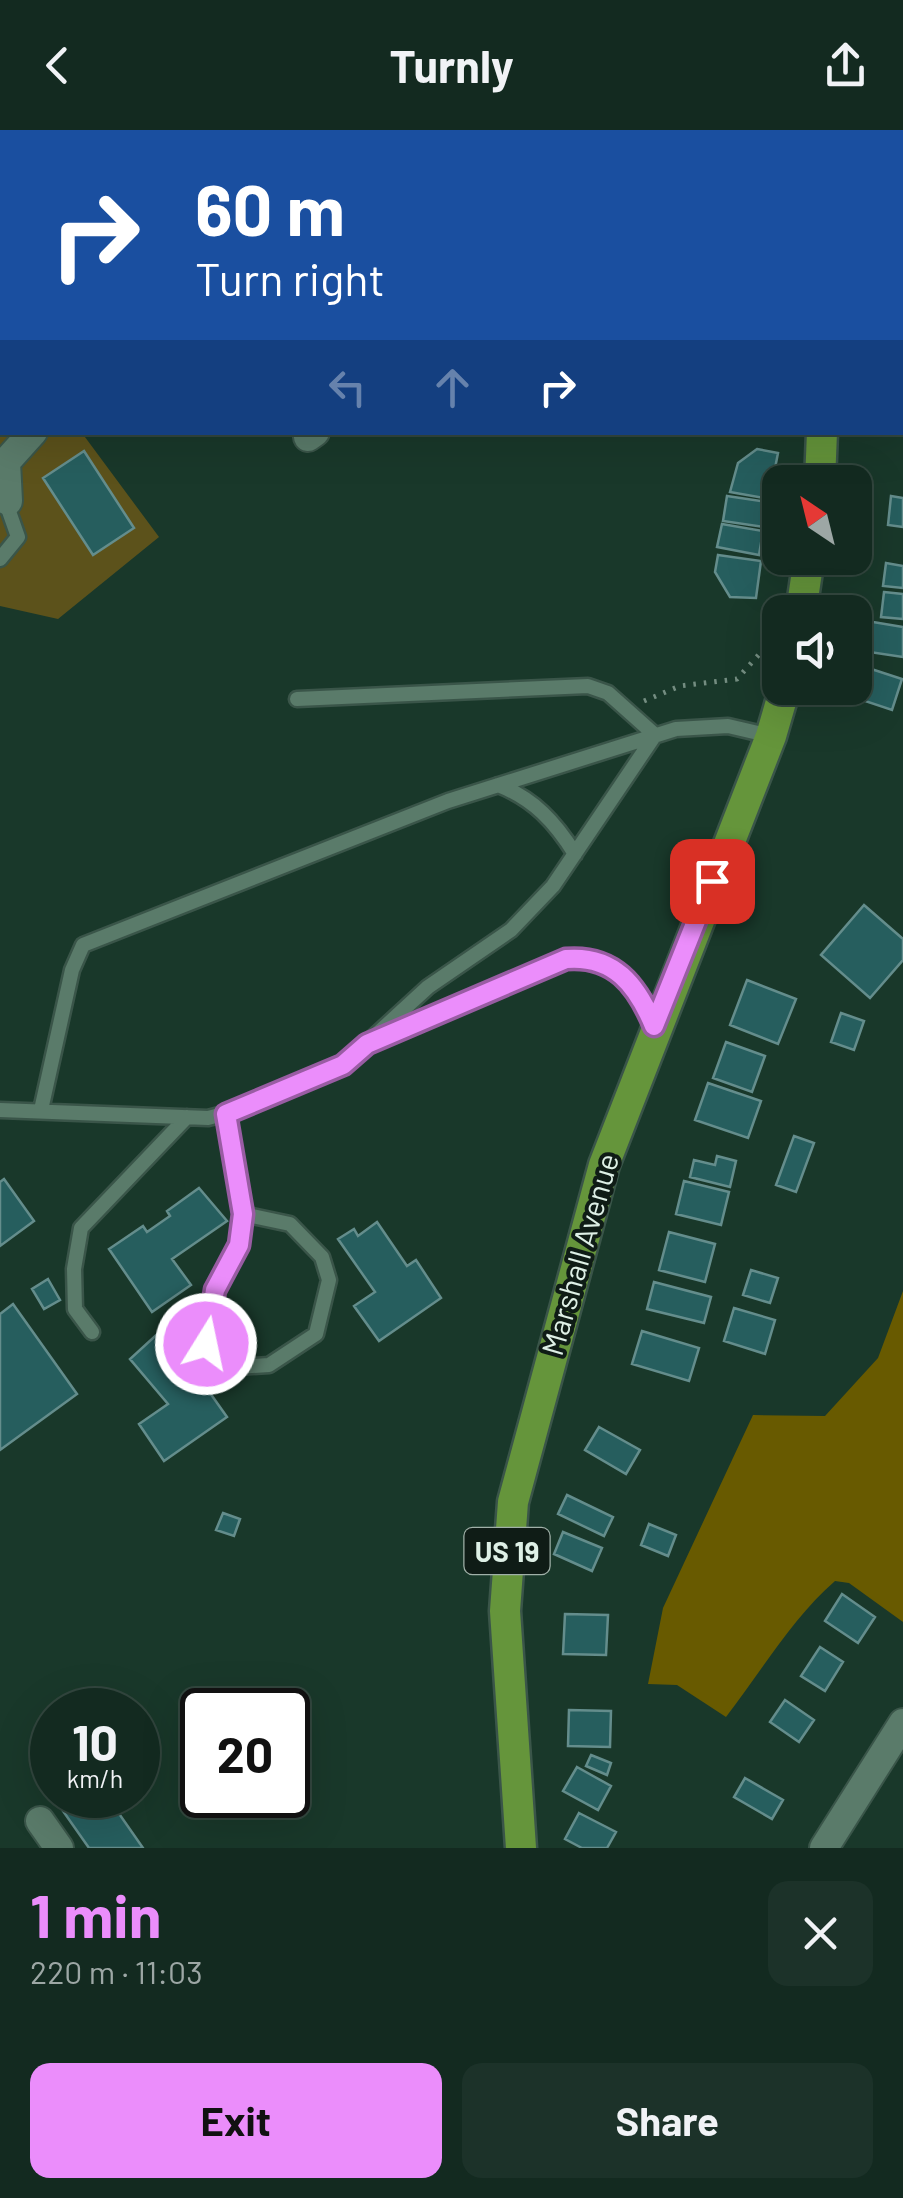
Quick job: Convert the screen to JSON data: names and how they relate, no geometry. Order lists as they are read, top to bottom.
{
  "streets": {
    "main road": ["Marshall Avenue", "US 19"]
  },
  "north": "top left",
  "page": {
    "header": "Turnly",
    "turn": ["60 m", "Turn right"],
    "speed": "10 km/h",
    "limit": "20",
    "heading": ["1 min", "220 m · 11:03"],
    "buttons": ["Exit", "Share"]
  }
}
